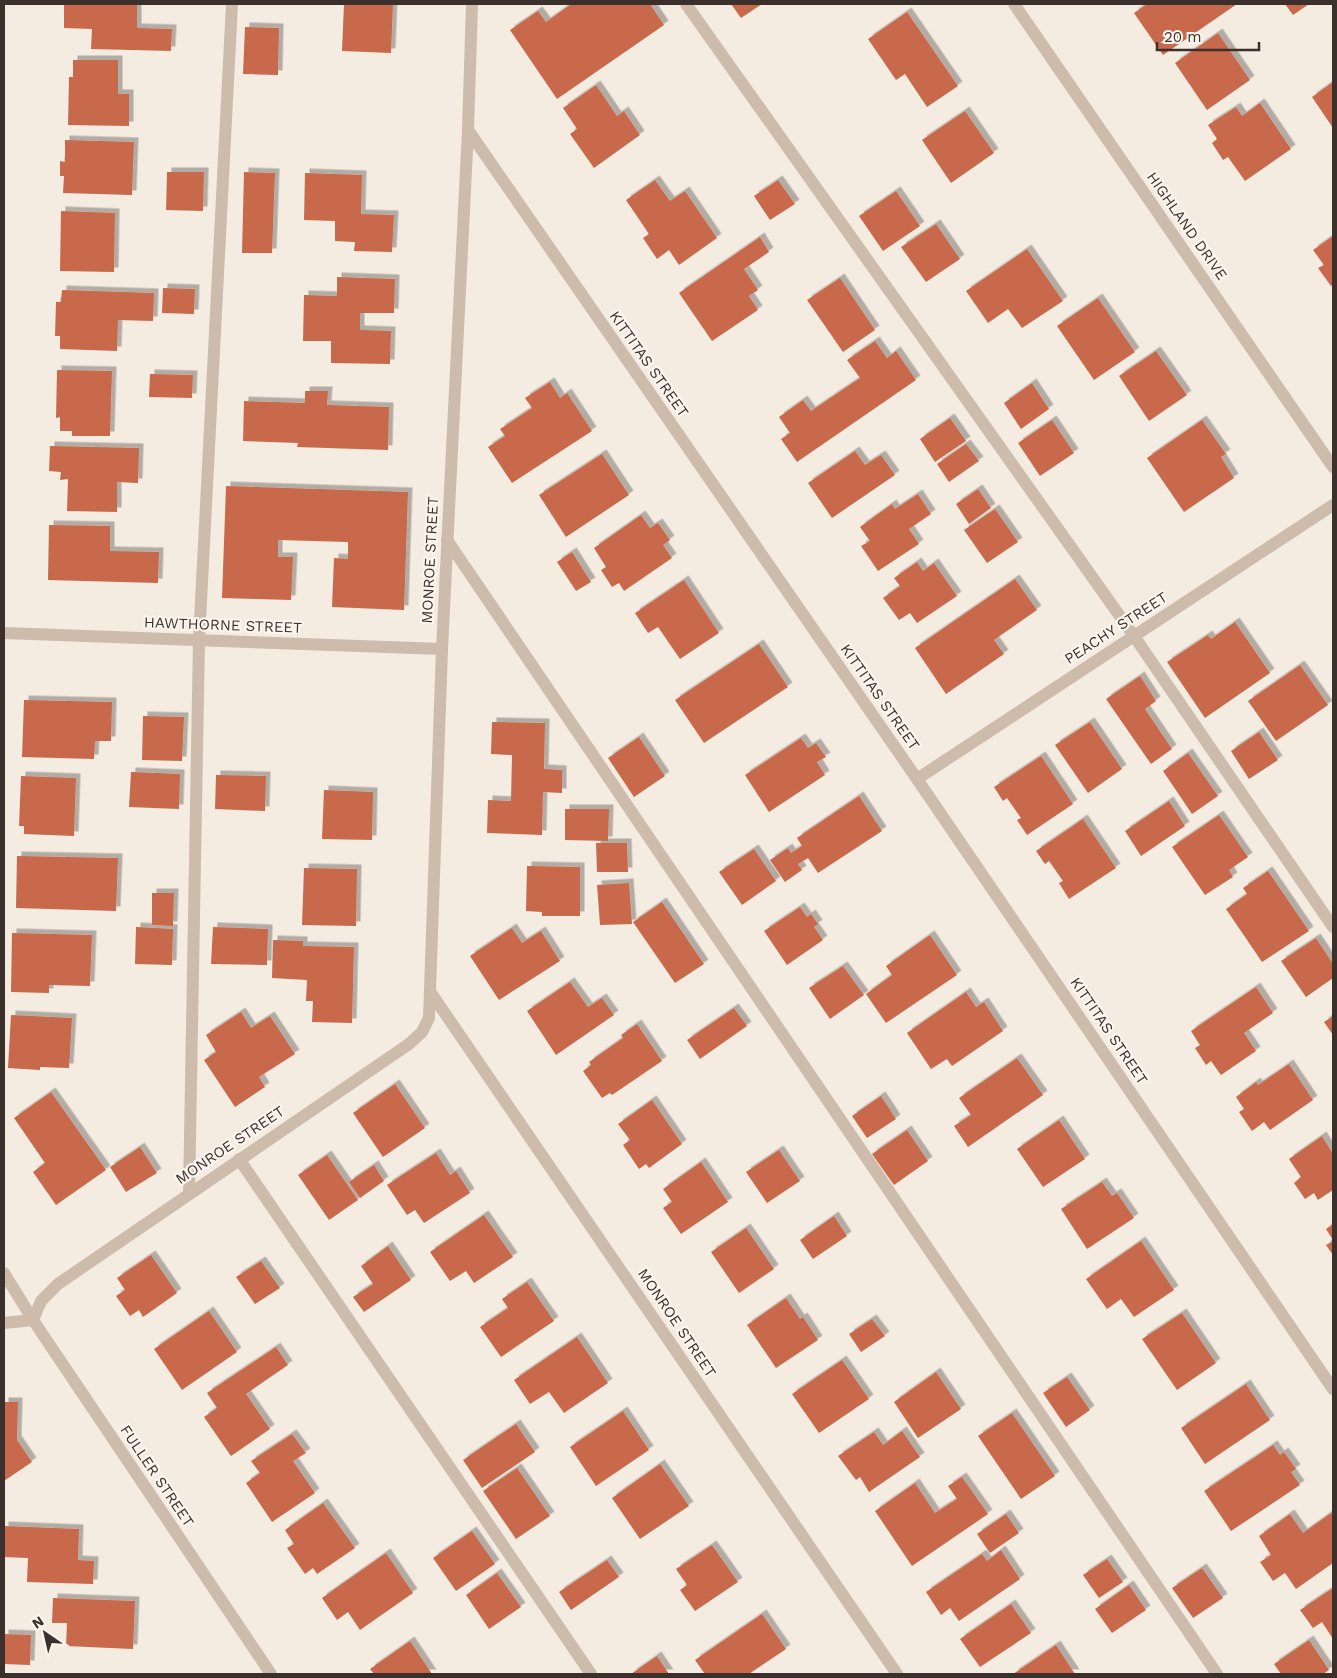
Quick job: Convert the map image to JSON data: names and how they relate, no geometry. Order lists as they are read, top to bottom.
{
  "streets": {
    "street": [
      "HIGHLAND DRIVE",
      "KITTITAS STREET",
      "MONROE STREET",
      "HAWTHORNE STREET",
      "PEACHY STREET",
      "FULLER STREET"
    ]
  },
  "crossings": [
    ["KITTITAS STREET", "MONROE STREET"],
    ["KITTITAS STREET", "PEACHY STREET"],
    ["MONROE STREET", "HAWTHORNE STREET"],
    ["MONROE STREET", "FULLER STREET"]
  ],
  "scale_bar": "20 m",
  "north": "top left"
}
